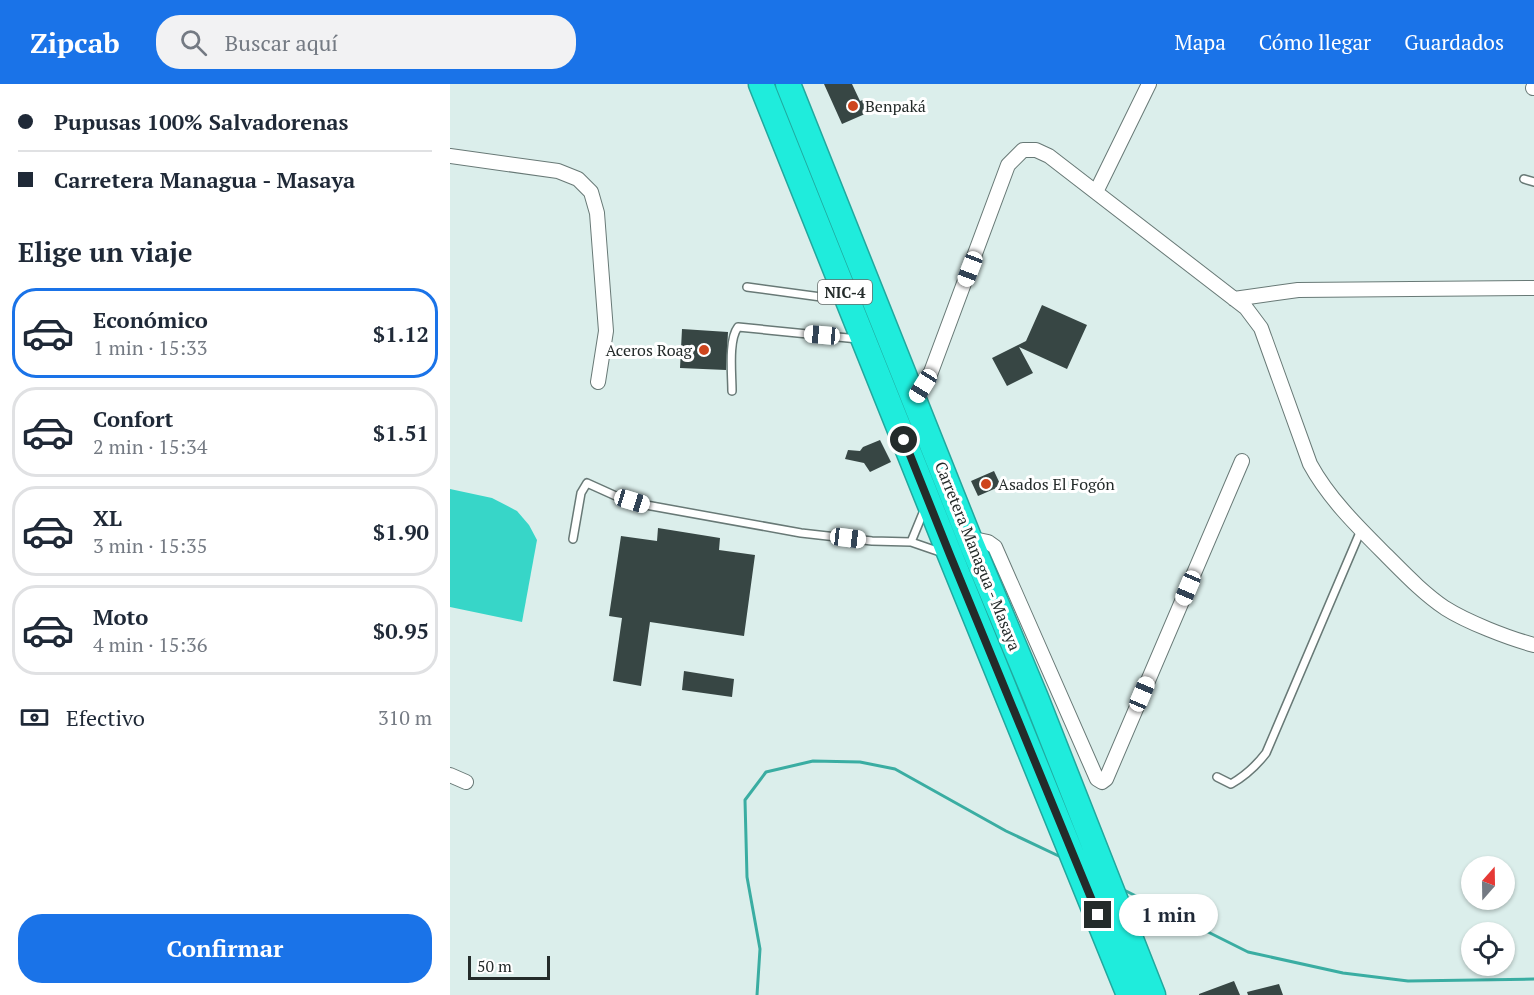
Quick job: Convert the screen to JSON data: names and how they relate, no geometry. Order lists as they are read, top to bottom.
{
  "streets": {
    "highway": ["NIC-4", "Carretera Managua - Masaya"]
  },
  "places": ["Benpaká", "Aceros Roag", "Asados El Fogón"],
  "scale_bar": "50 m",
  "north": "top",
  "page": {
    "header": "Zipcab",
    "search": "Buscar aquí",
    "nav": ["Mapa", "Cómo llegar", "Guardados"],
    "banner": ["Pupusas 100% Salvadorenas", "Carretera Managua - Masaya"],
    "heading": "Elige un viaje",
    "list": [
      {
        "name": "Económico",
        "note": "1 min · 15:33",
        "value": "$1.12"
      },
      {
        "name": "Confort",
        "note": "2 min · 15:34",
        "value": "$1.51"
      },
      {
        "name": "XL",
        "note": "3 min · 15:35",
        "value": "$1.90"
      },
      {
        "name": "Moto",
        "note": "4 min · 15:36",
        "value": "$0.95"
      }
    ],
    "pay": ["Efectivo", "310 m"],
    "bubble": "1 min",
    "buttons": "Confirmar",
    "scale": "50 m"
  }
}
